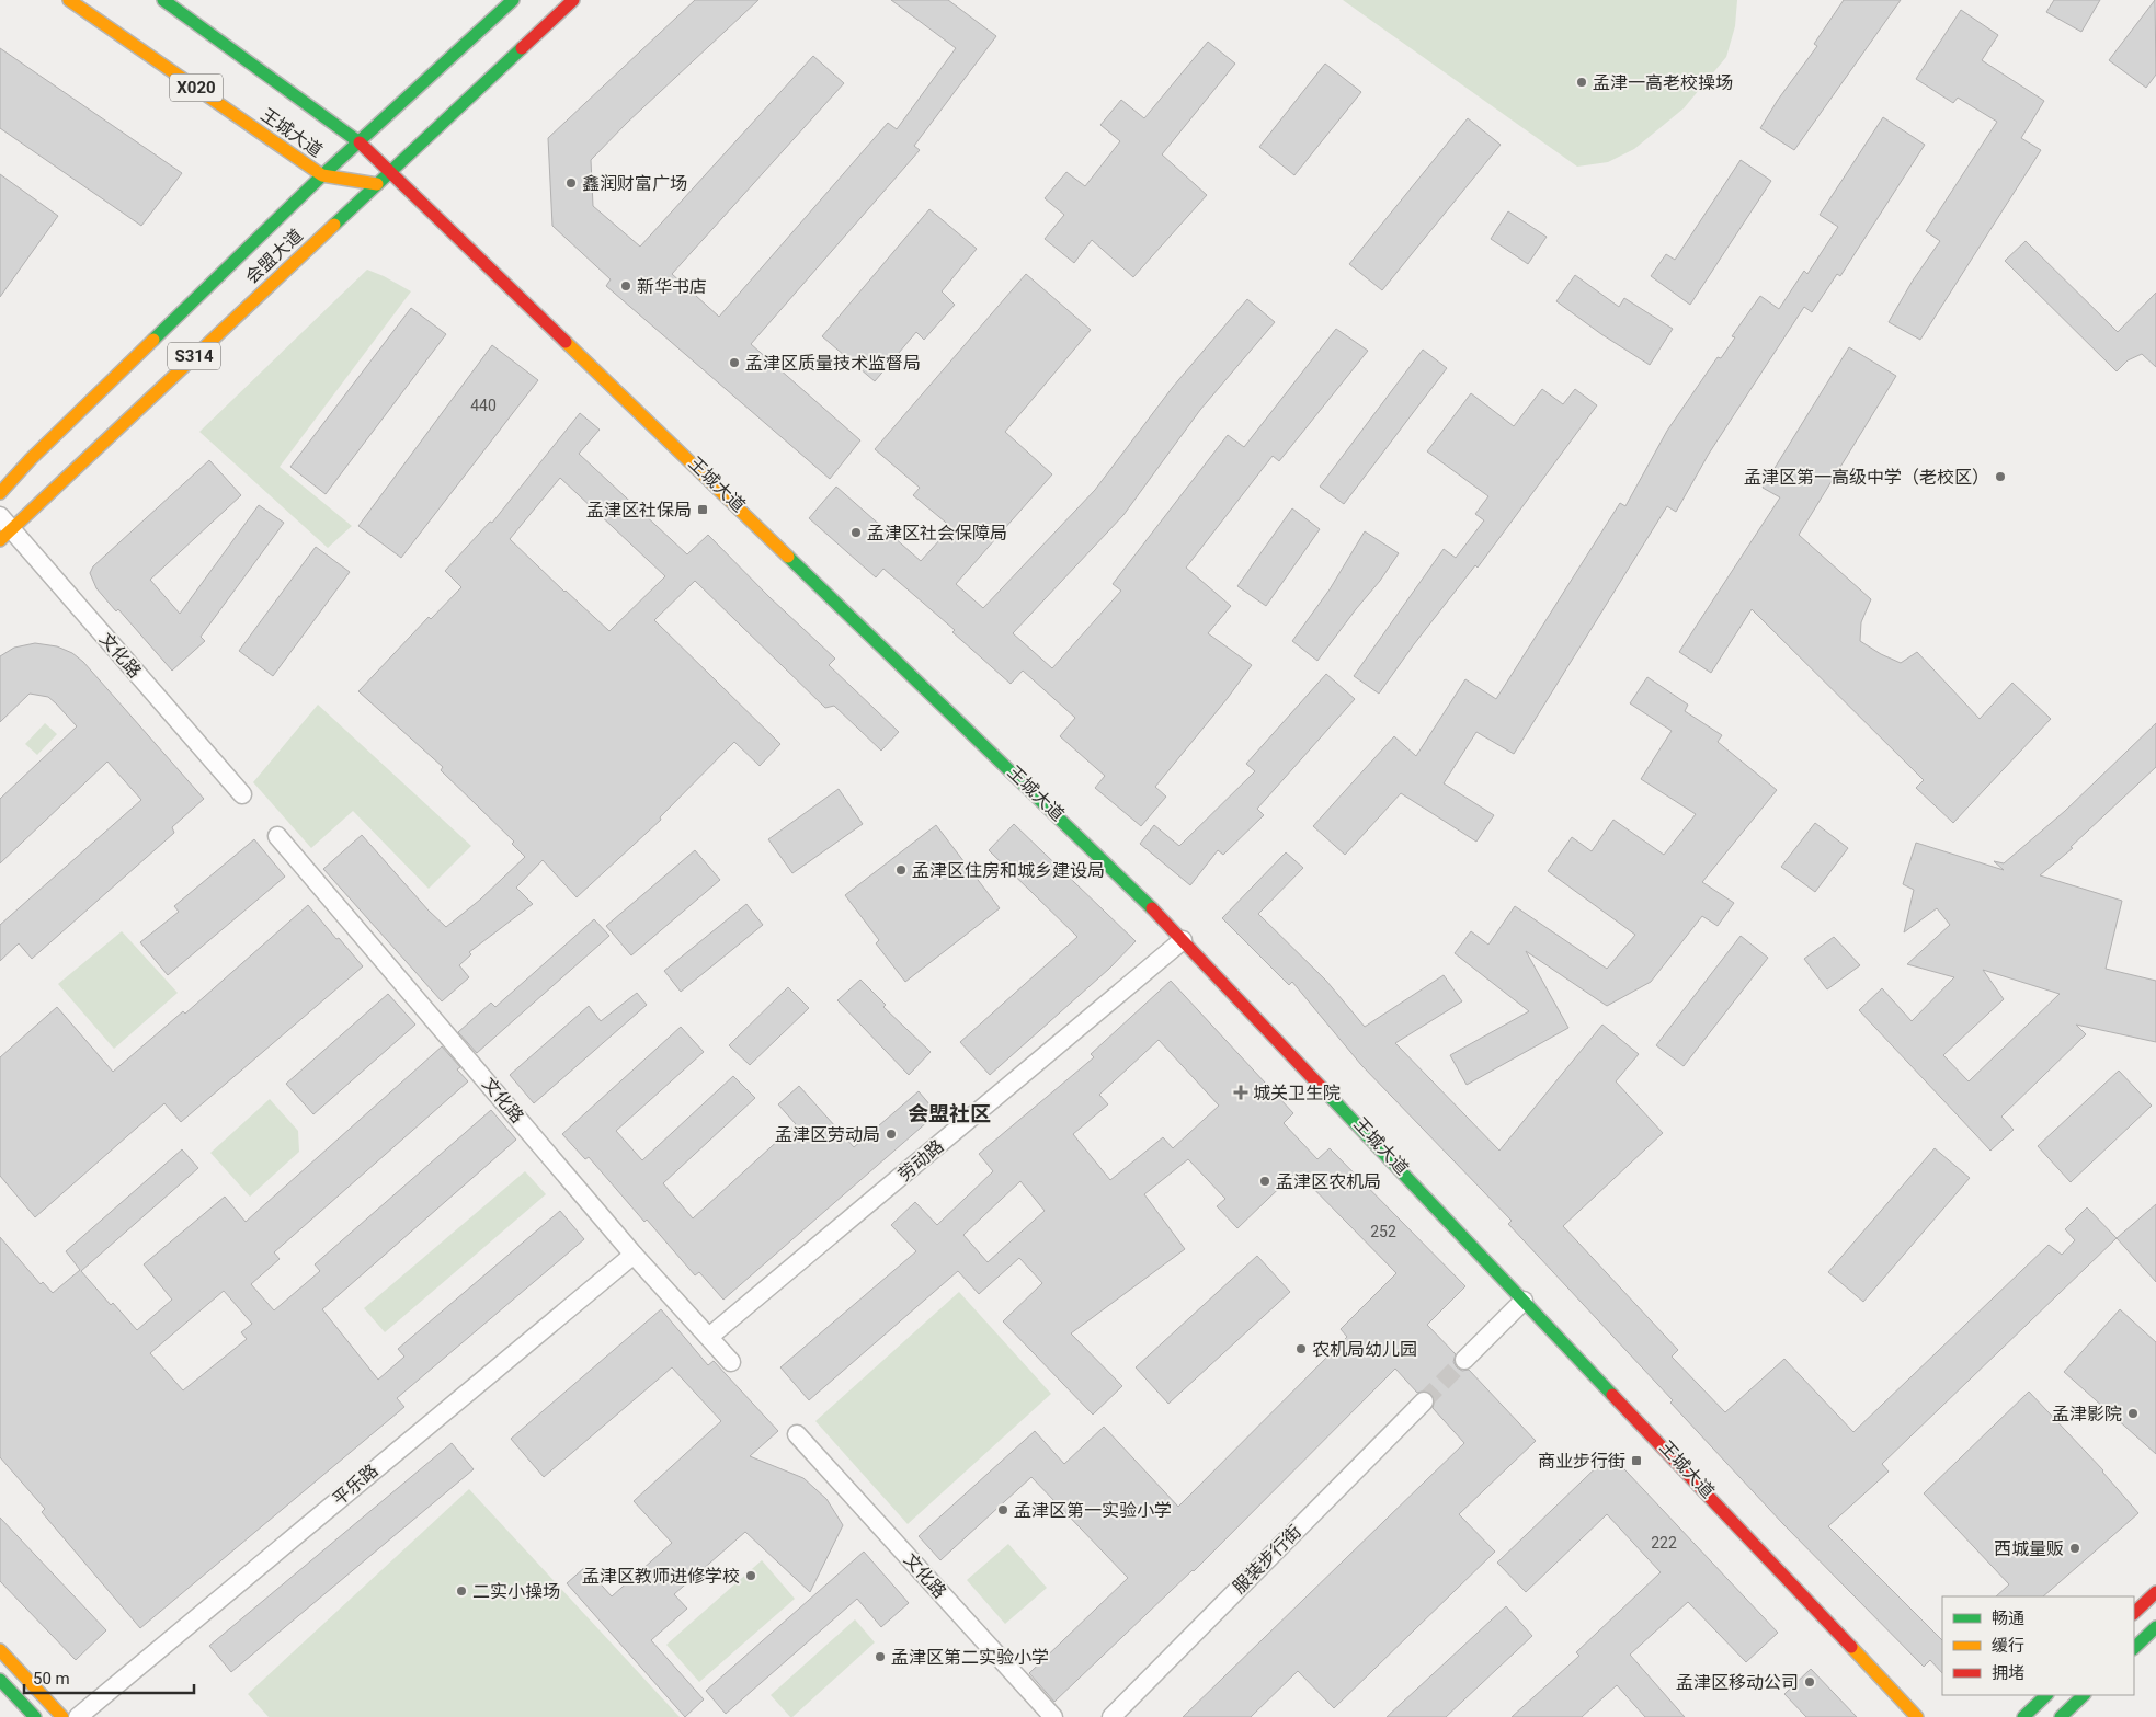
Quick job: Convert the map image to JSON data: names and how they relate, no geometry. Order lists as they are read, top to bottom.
{
  "streets": {
    "main road": [
      "X020",
      "王城大道",
      "会盟大道",
      "S314"
    ],
    "street": [
      "文化路",
      "劳动路",
      "平乐路",
      "服装步行街"
    ]
  },
  "crossings": [
    ["王城大道", "会盟大道"],
    ["王城大道", "劳动路"],
    ["会盟大道", "文化路"],
    ["文化路", "劳动路"],
    ["文化路", "平乐路"]
  ],
  "districts": ["会盟社区"],
  "places": {
    "other": [
      "孟津一高老校操场",
      "鑫润财富广场",
      "新华书店",
      "孟津区质量技术监督局",
      "孟津区第一高级中学（老校区）",
      "孟津区社会保障局",
      "孟津区住房和城乡建设局",
      "孟津区劳动局",
      "孟津区农机局",
      "农机局幼儿园",
      "孟津影院",
      "孟津区第一实验小学",
      "西城量贩",
      "孟津区教师进修学校",
      "二实小操场",
      "孟津区第二实验小学",
      "孟津区移动公司"
    ],
    "transit": ["孟津区社保局", "商业步行街"],
    "health": ["城关卫生院"]
  },
  "house_numbers": ["440", "252", "222"],
  "legend": ["畅通", "缓行", "拥堵"],
  "scale_bar": "50 m"
}
